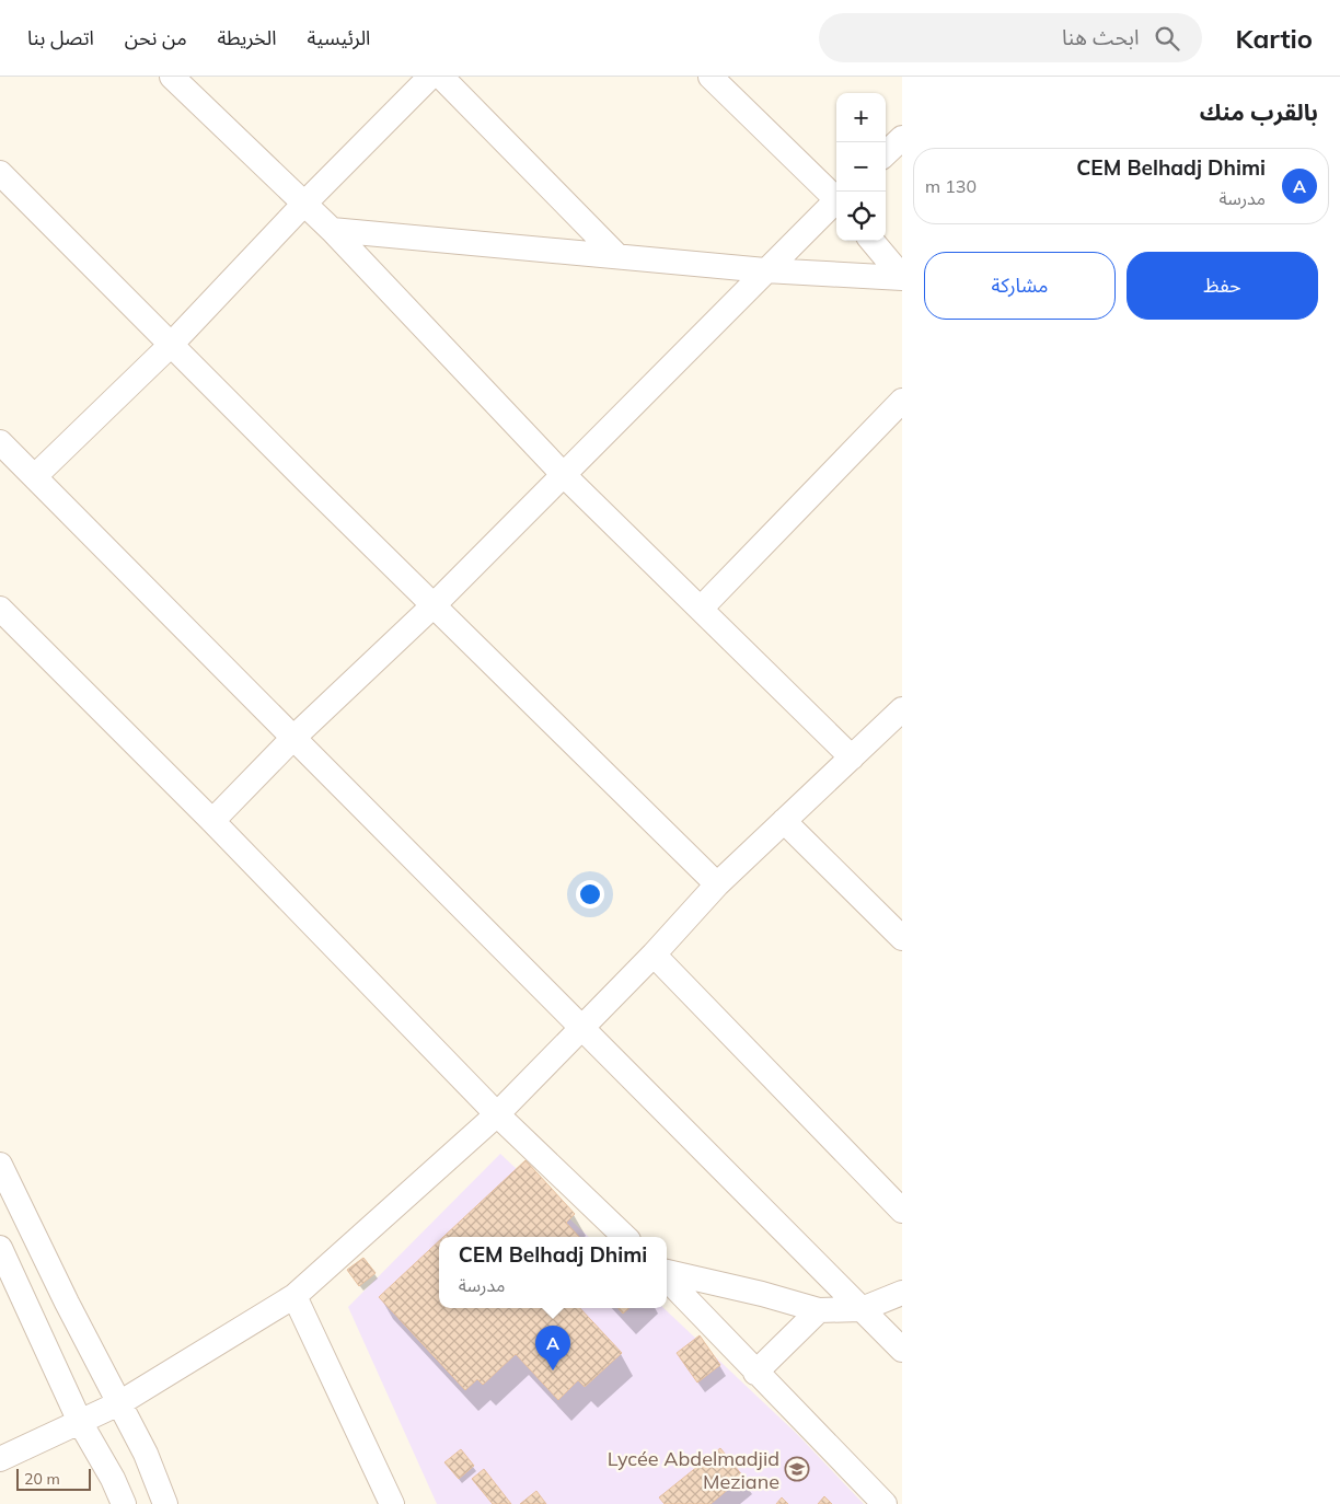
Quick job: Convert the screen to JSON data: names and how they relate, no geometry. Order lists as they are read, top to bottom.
{
  "places": {
    "school or university": ["Lycée Abdelmadjid Meziane"]
  },
  "scale_bar": "20 m",
  "page": {
    "header": "Kartio",
    "search": "ابحث هنا",
    "nav": [
      "الرئيسية",
      "الخريطة",
      "من نحن",
      "اتصل بنا"
    ],
    "heading": "بالقرب منك",
    "map_buttons": ["+", "−"],
    "list": [
      {
        "mark": "A",
        "name": "CEM Belhadj Dhimi",
        "note": "مدرسة",
        "value": "130 m"
      }
    ],
    "buttons": ["حفظ", "مشاركة"],
    "popup": ["CEM Belhadj Dhimi", "مدرسة"],
    "pins": "A",
    "scale": "20 m"
  }
}
